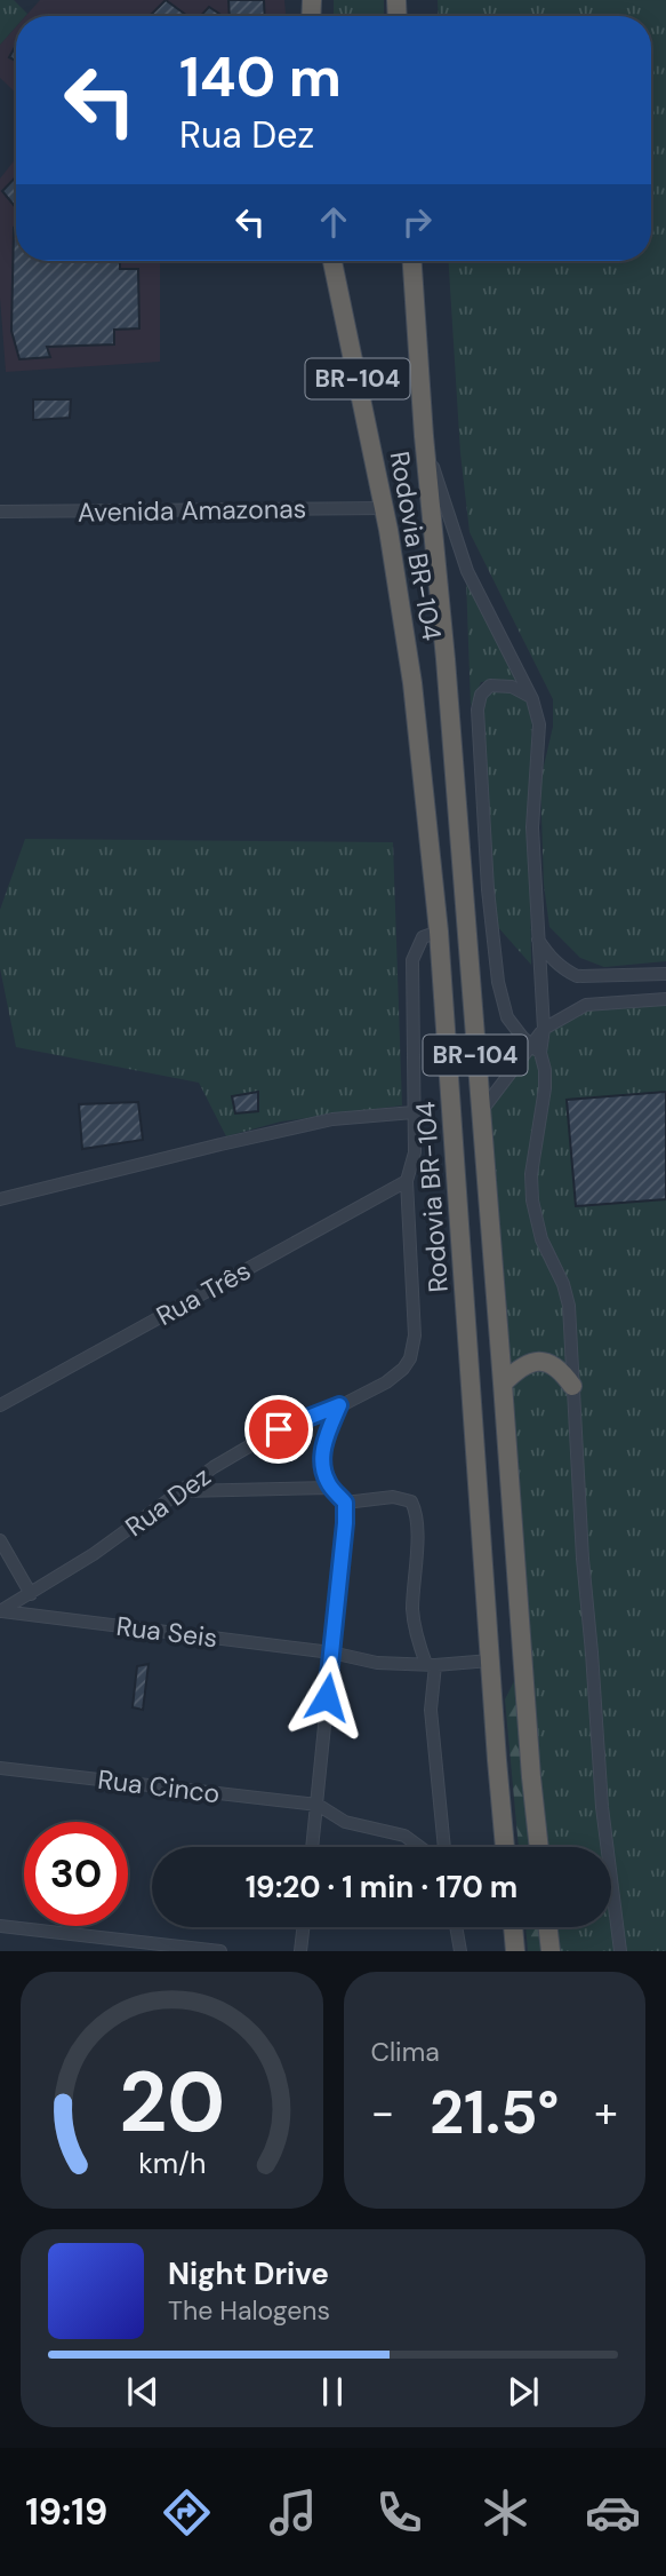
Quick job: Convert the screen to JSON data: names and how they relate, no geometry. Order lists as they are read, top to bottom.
{
  "streets": {
    "highway": ["BR-104", "Rodovia BR-104"],
    "street": [
      "Avenida Amazonas",
      "Rua Três",
      "Rua Dez",
      "Rua Seis",
      "Rua Cinco"
    ]
  },
  "crossings": [
    ["Avenida Amazonas", "Rodovia BR-104"],
    ["Rodovia BR-104", "Rua Seis"],
    ["Rua Três", "Rua Dez"],
    ["Rua Dez", "Rua Seis"]
  ],
  "page": {
    "turn": ["140 m", "Rua Dez"],
    "limit": "30",
    "trip": "19:20 · 1 min · 170 m",
    "tile": "Clima",
    "heat": ["−", "21.5°", "+"],
    "song": ["Night Drive", "The Halogens"],
    "tabs": "19:19",
    "gauge": ["20", "km/h"]
  }
}
